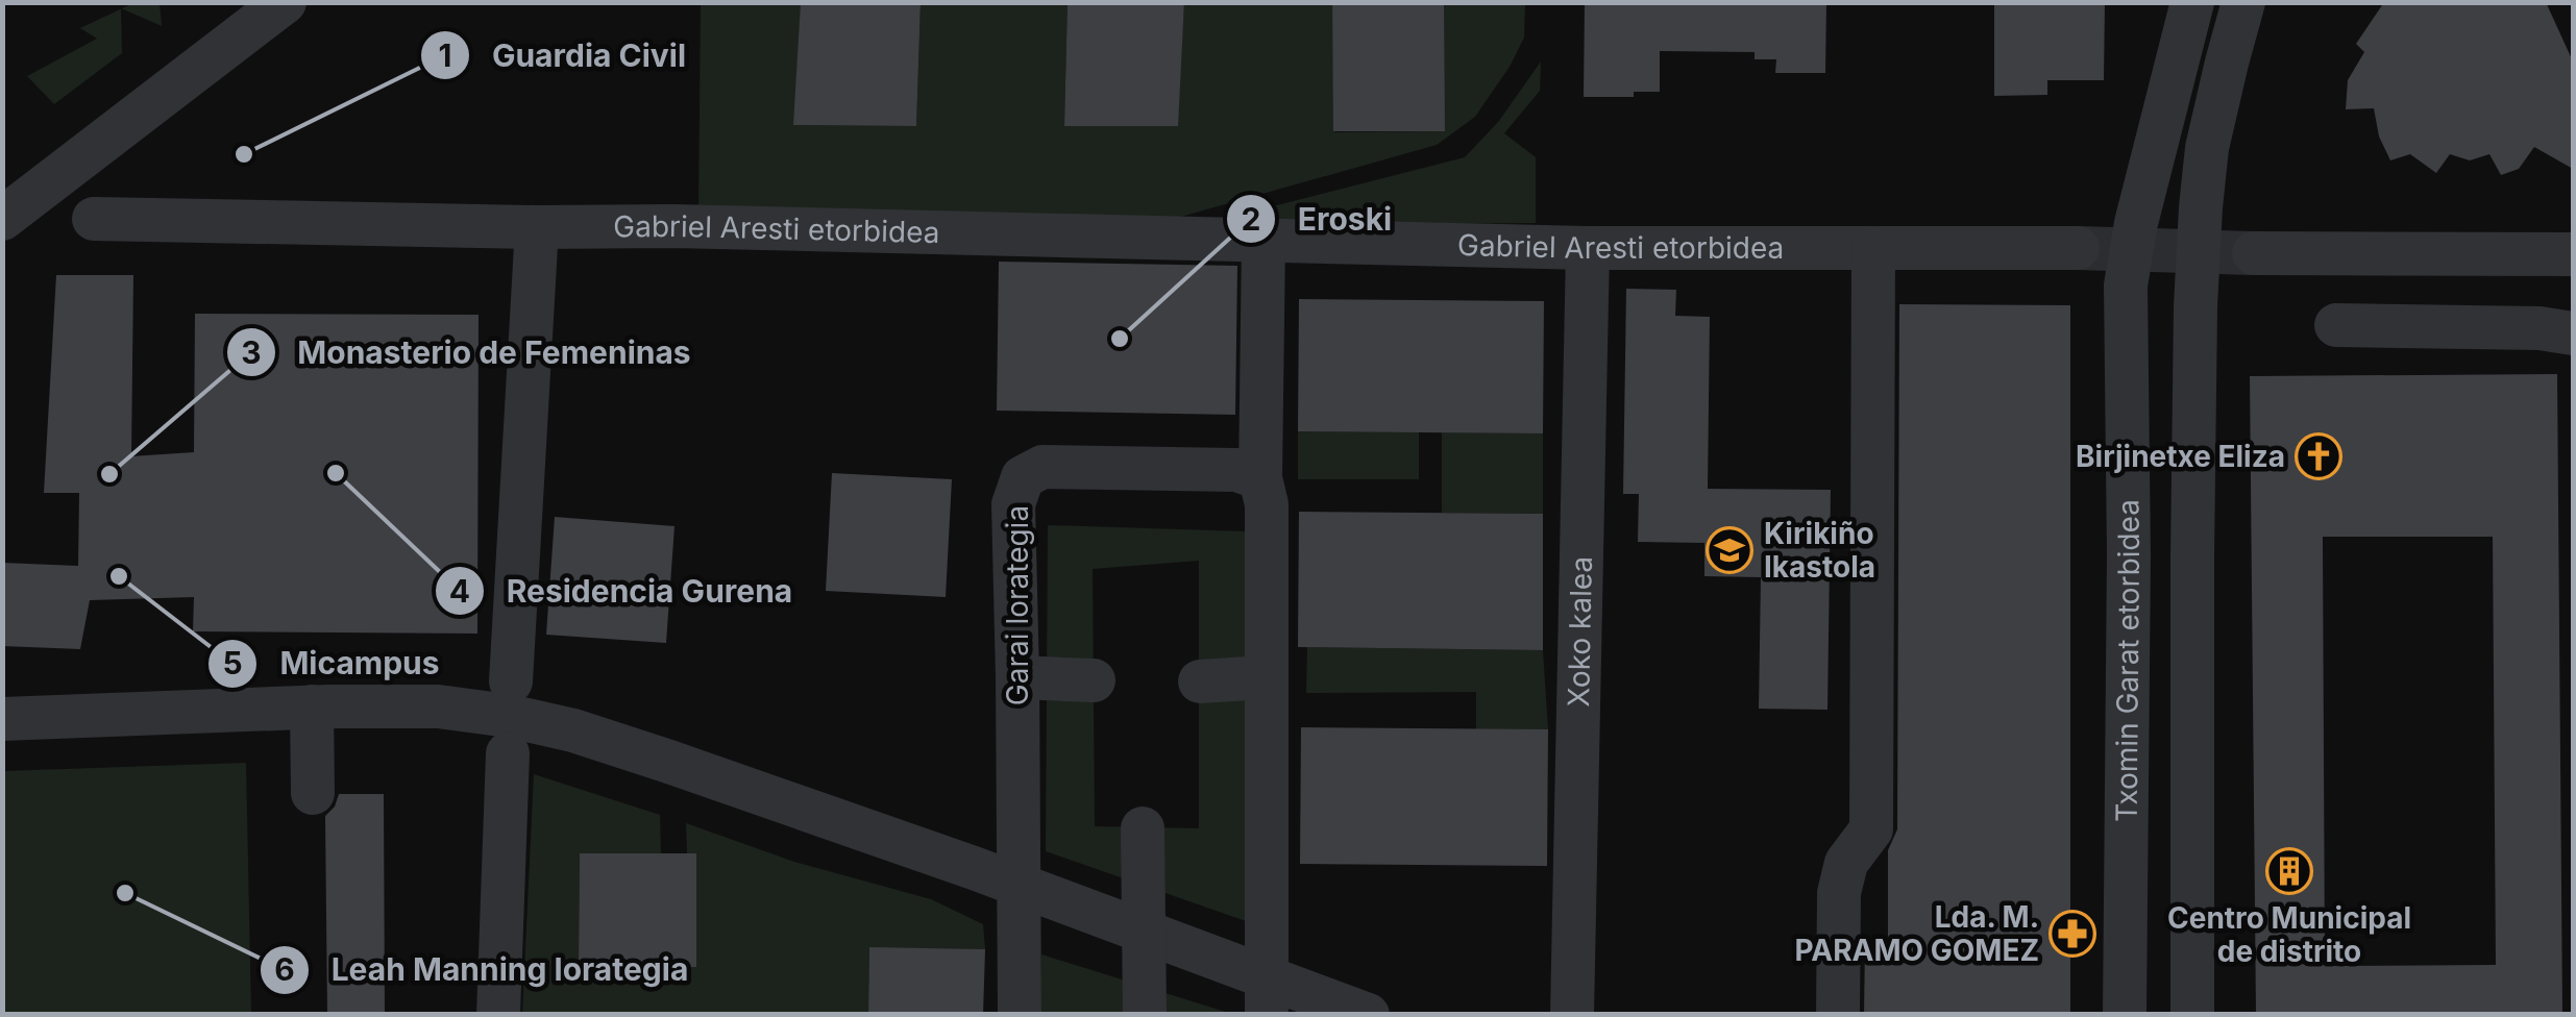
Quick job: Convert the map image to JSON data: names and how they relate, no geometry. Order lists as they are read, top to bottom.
{
  "streets": {
    "street": [
      "Gabriel Aresti etorbidea",
      "Garai lorategia",
      "Xoko kalea",
      "Txomin Garat etorbidea"
    ]
  },
  "crossings": [
    ["Gabriel Aresti etorbidea", "Xoko kalea"]
  ],
  "places": {
    "other": [
      "Guardia Civil",
      "Eroski",
      "Residencia Gurena",
      "Monasterio de Femeninas",
      "Micampus",
      "Leah Manning lorategia"
    ],
    "church": ["Birjinetxe Eliza"],
    "school or university": ["Kirikiño Ikastola"],
    "building": ["Centro Municipal de distrito"],
    "pharmacy": ["Lda. M. PARAMO GOMEZ"]
  }
}
